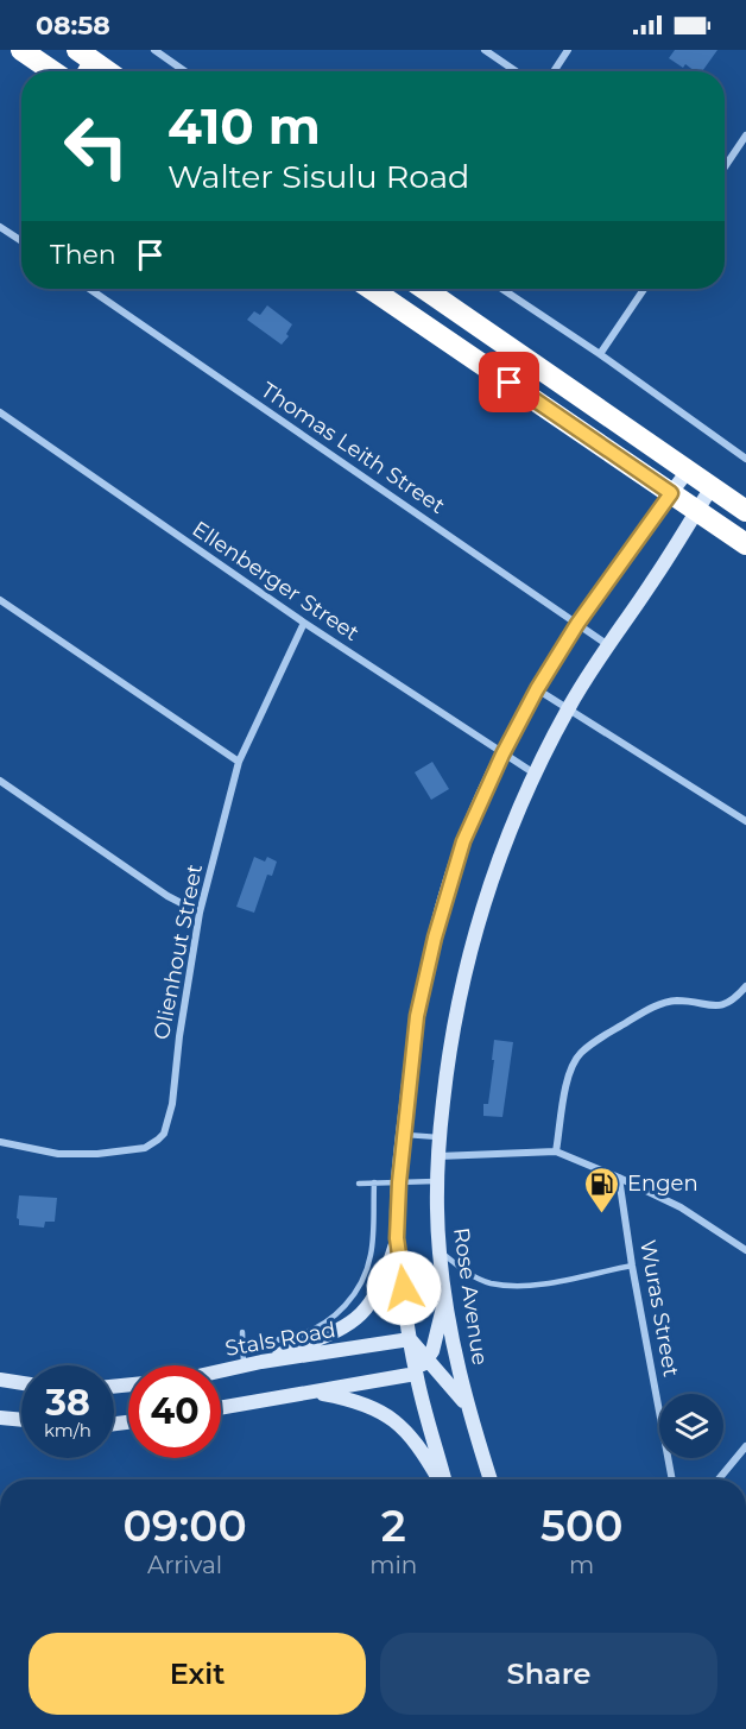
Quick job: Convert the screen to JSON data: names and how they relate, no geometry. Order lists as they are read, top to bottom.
{
  "streets": {
    "street": [
      "Thomas Leith Street",
      "Ellenberger Street",
      "Olienhout Street",
      "Rose Avenue",
      "Wuras Street",
      "Stals Road"
    ]
  },
  "crossings": [
    ["Thomas Leith Street", "Rose Avenue"],
    ["Ellenberger Street", "Olienhout Street"],
    ["Ellenberger Street", "Rose Avenue"]
  ],
  "places": {
    "fuel station": ["Engen"]
  },
  "page": {
    "status": "08:58",
    "turn": ["410 m", "Walter Sisulu Road"],
    "then": "Then",
    "speed": "38 km/h",
    "limit": "40",
    "eta": [
      "09:00",
      "Arrival",
      "2",
      "min",
      "500",
      "m"
    ],
    "buttons": ["Exit", "Share"]
  }
}
